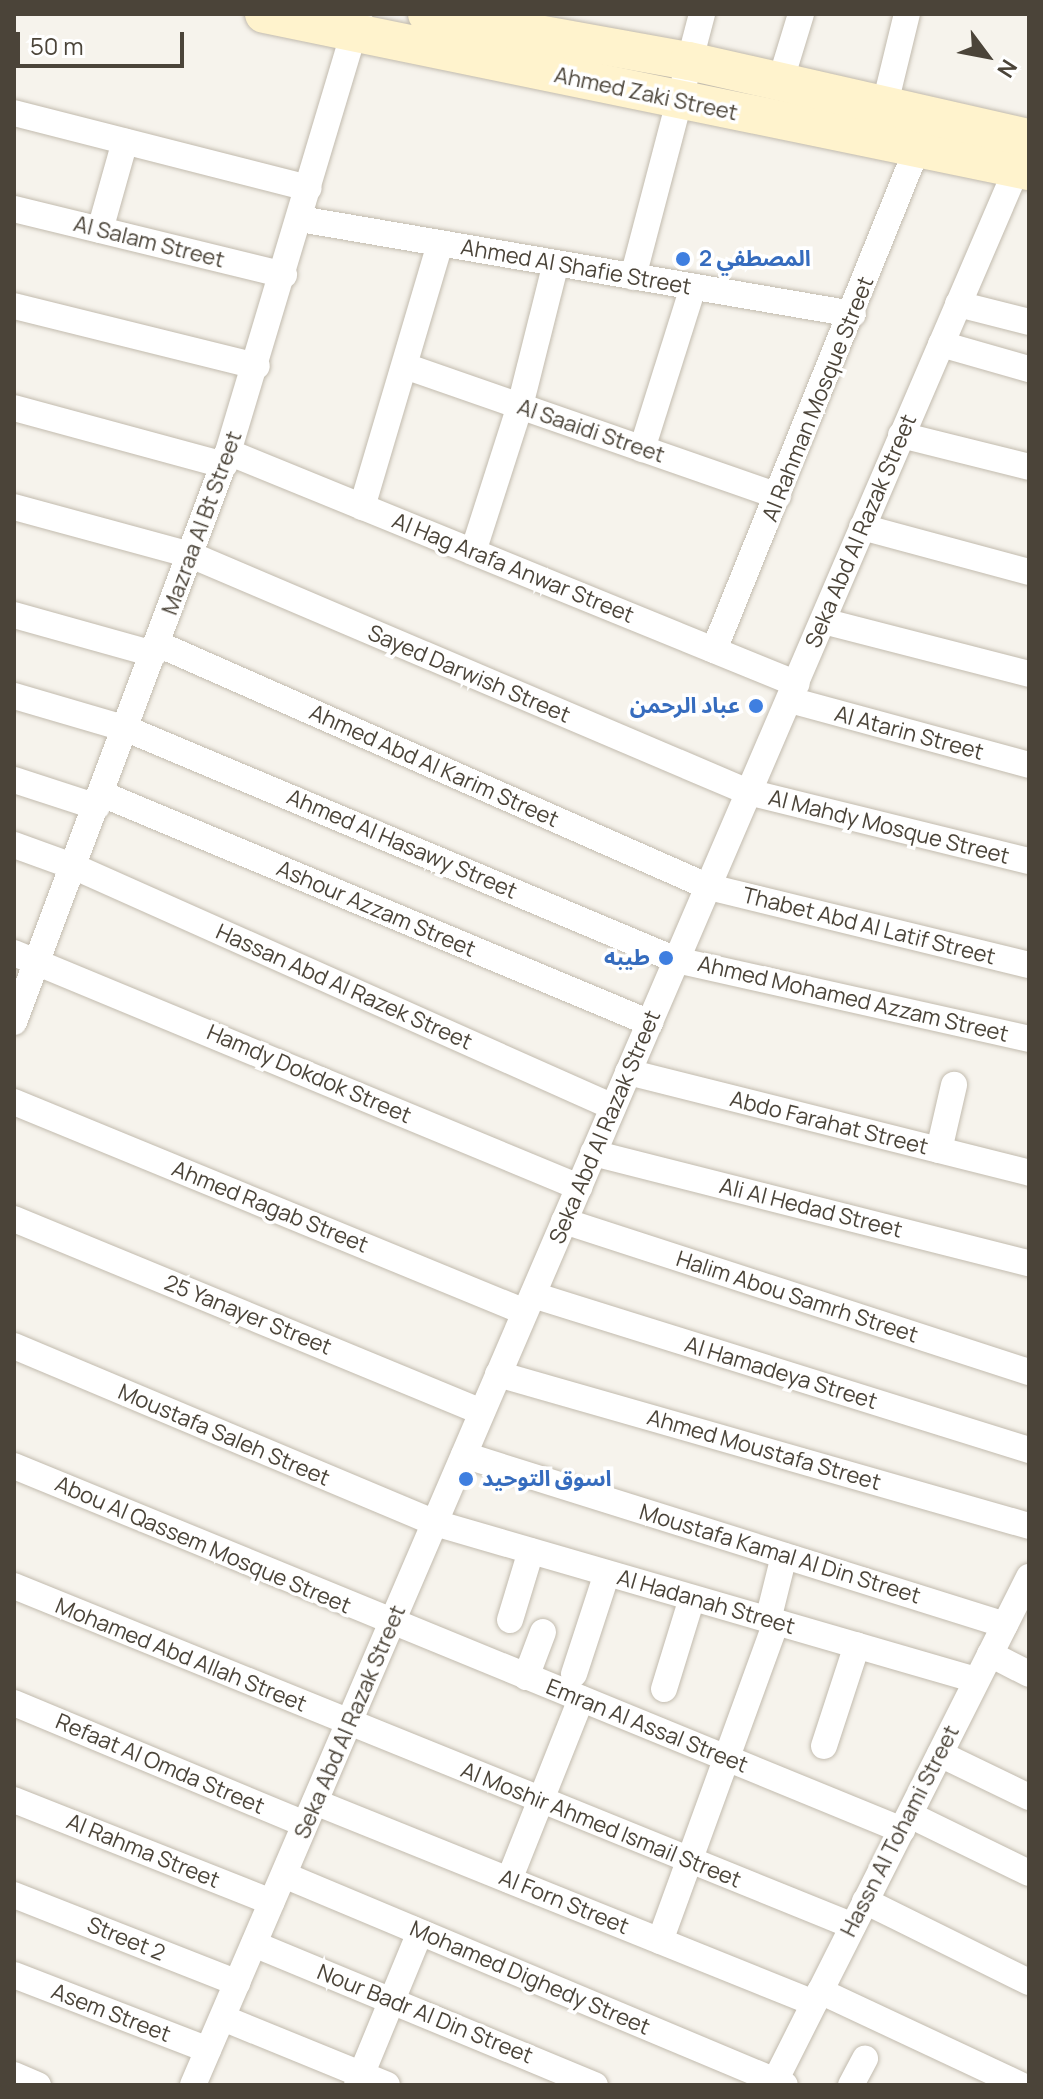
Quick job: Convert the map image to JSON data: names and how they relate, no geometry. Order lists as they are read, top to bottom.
{
  "streets": {
    "street": [
      "Ahmed Zaki Street",
      "Al Salam Street",
      "Ahmed Al Shafie Street",
      "Al Rahman Mosque Street",
      "Al Saaidi Street",
      "Mazraa Al Bt Street",
      "Seka Abd Al Razak Street",
      "Al Hag Arafa Anwar Street",
      "Sayed Darwish Street",
      "Al Atarin Street",
      "Ahmed Abd Al Karim Street",
      "Al Mahdy Mosque Street",
      "Ahmed Al Hasawy Street",
      "Ashour Azzam Street",
      "Thabet Abd Al Latif Street",
      "Hassan Abd Al Razek Street",
      "Ahmed Mohamed Azzam Street",
      "Hamdy Dokdok Street",
      "Abdo Farahat Street",
      "Ahmed Ragab Street",
      "Ali Al Hedad Street",
      "Halim Abou Samrh Street",
      "25 Yanayer Street",
      "Al Hamadeya Street",
      "Moustafa Saleh Street",
      "Ahmed Moustafa Street",
      "Abou Al Qassem Mosque Street",
      "Moustafa Kamal Al Din Street",
      "Al Hadanah Street",
      "Mohamed Abd Allah Street",
      "Emran Al Assal Street",
      "Refaat Al Omda Street",
      "Al Moshir Ahmed Ismail Street",
      "Hassn Al Tohami Street",
      "Al Rahma Street",
      "Al Forn Street",
      "Street 2",
      "Mohamed Dighedy Street",
      "Asem Street",
      "Nour Badr Al Din Street"
    ]
  },
  "crossings": [
    ["Ahmed Zaki Street", "Al Rahman Mosque Street"],
    ["Ahmed Zaki Street", "Mazraa Al Bt Street"],
    ["Ahmed Zaki Street", "Seka Abd Al Razak Street"],
    ["Al Salam Street", "Mazraa Al Bt Street"],
    ["Ahmed Al Shafie Street", "Al Rahman Mosque Street"],
    ["Ahmed Al Shafie Street", "Mazraa Al Bt Street"],
    ["Al Rahman Mosque Street", "Al Saaidi Street"],
    ["Al Rahman Mosque Street", "Al Hag Arafa Anwar Street"],
    ["Mazraa Al Bt Street", "Al Hag Arafa Anwar Street"],
    ["Mazraa Al Bt Street", "Sayed Darwish Street"],
    ["Mazraa Al Bt Street", "Ahmed Abd Al Karim Street"],
    ["Mazraa Al Bt Street", "Ahmed Al Hasawy Street"],
    ["Mazraa Al Bt Street", "Ashour Azzam Street"],
    ["Mazraa Al Bt Street", "Hassan Abd Al Razek Street"],
    ["Mazraa Al Bt Street", "Hamdy Dokdok Street"],
    ["Seka Abd Al Razak Street", "Al Hag Arafa Anwar Street"],
    ["Seka Abd Al Razak Street", "Sayed Darwish Street"],
    ["Seka Abd Al Razak Street", "Al Atarin Street"],
    ["Seka Abd Al Razak Street", "Ahmed Abd Al Karim Street"],
    ["Seka Abd Al Razak Street", "Al Mahdy Mosque Street"],
    ["Seka Abd Al Razak Street", "Ahmed Al Hasawy Street"],
    ["Seka Abd Al Razak Street", "Ashour Azzam Street"],
    ["Seka Abd Al Razak Street", "Thabet Abd Al Latif Street"],
    ["Seka Abd Al Razak Street", "Hassan Abd Al Razek Street"],
    ["Seka Abd Al Razak Street", "Ahmed Mohamed Azzam Street"],
    ["Seka Abd Al Razak Street", "Hamdy Dokdok Street"],
    ["Seka Abd Al Razak Street", "Abdo Farahat Street"],
    ["Seka Abd Al Razak Street", "Ahmed Ragab Street"],
    ["Seka Abd Al Razak Street", "Ali Al Hedad Street"],
    ["Seka Abd Al Razak Street", "Halim Abou Samrh Street"],
    ["Seka Abd Al Razak Street", "25 Yanayer Street"],
    ["Seka Abd Al Razak Street", "Al Hamadeya Street"],
    ["Seka Abd Al Razak Street", "Moustafa Saleh Street"],
    ["Seka Abd Al Razak Street", "Ahmed Moustafa Street"],
    ["Seka Abd Al Razak Street", "Abou Al Qassem Mosque Street"],
    ["Seka Abd Al Razak Street", "Moustafa Kamal Al Din Street"],
    ["Seka Abd Al Razak Street", "Al Hadanah Street"],
    ["Seka Abd Al Razak Street", "Mohamed Abd Allah Street"],
    ["Seka Abd Al Razak Street", "Emran Al Assal Street"],
    ["Seka Abd Al Razak Street", "Refaat Al Omda Street"],
    ["Seka Abd Al Razak Street", "Al Moshir Ahmed Ismail Street"],
    ["Seka Abd Al Razak Street", "Al Rahma Street"],
    ["Seka Abd Al Razak Street", "Al Forn Street"],
    ["Seka Abd Al Razak Street", "Street 2"],
    ["Seka Abd Al Razak Street", "Mohamed Dighedy Street"],
    ["Seka Abd Al Razak Street", "Asem Street"],
    ["Seka Abd Al Razak Street", "Nour Badr Al Din Street"],
    ["Al Hag Arafa Anwar Street", "Al Atarin Street"],
    ["Sayed Darwish Street", "Al Mahdy Mosque Street"],
    ["Ahmed Abd Al Karim Street", "Thabet Abd Al Latif Street"],
    ["Ahmed Al Hasawy Street", "Ahmed Mohamed Azzam Street"],
    ["Ahmed Ragab Street", "Al Hamadeya Street"],
    ["Moustafa Saleh Street", "Al Hadanah Street"],
    ["Abou Al Qassem Mosque Street", "Emran Al Assal Street"],
    ["Moustafa Kamal Al Din Street", "Hassn Al Tohami Street"],
    ["Al Hadanah Street", "Hassn Al Tohami Street"],
    ["Mohamed Abd Allah Street", "Al Moshir Ahmed Ismail Street"],
    ["Emran Al Assal Street", "Hassn Al Tohami Street"],
    ["Refaat Al Omda Street", "Al Forn Street"],
    ["Al Moshir Ahmed Ismail Street", "Hassn Al Tohami Street"],
    ["Hassn Al Tohami Street", "Al Forn Street"],
    ["Hassn Al Tohami Street", "Mohamed Dighedy Street"]
  ],
  "places": [
    "المصطفي 2",
    "عباد الرحمن",
    "طيبه",
    "اسوق التوحيد"
  ],
  "scale_bar": "50 m",
  "north": "bottom right"
}
